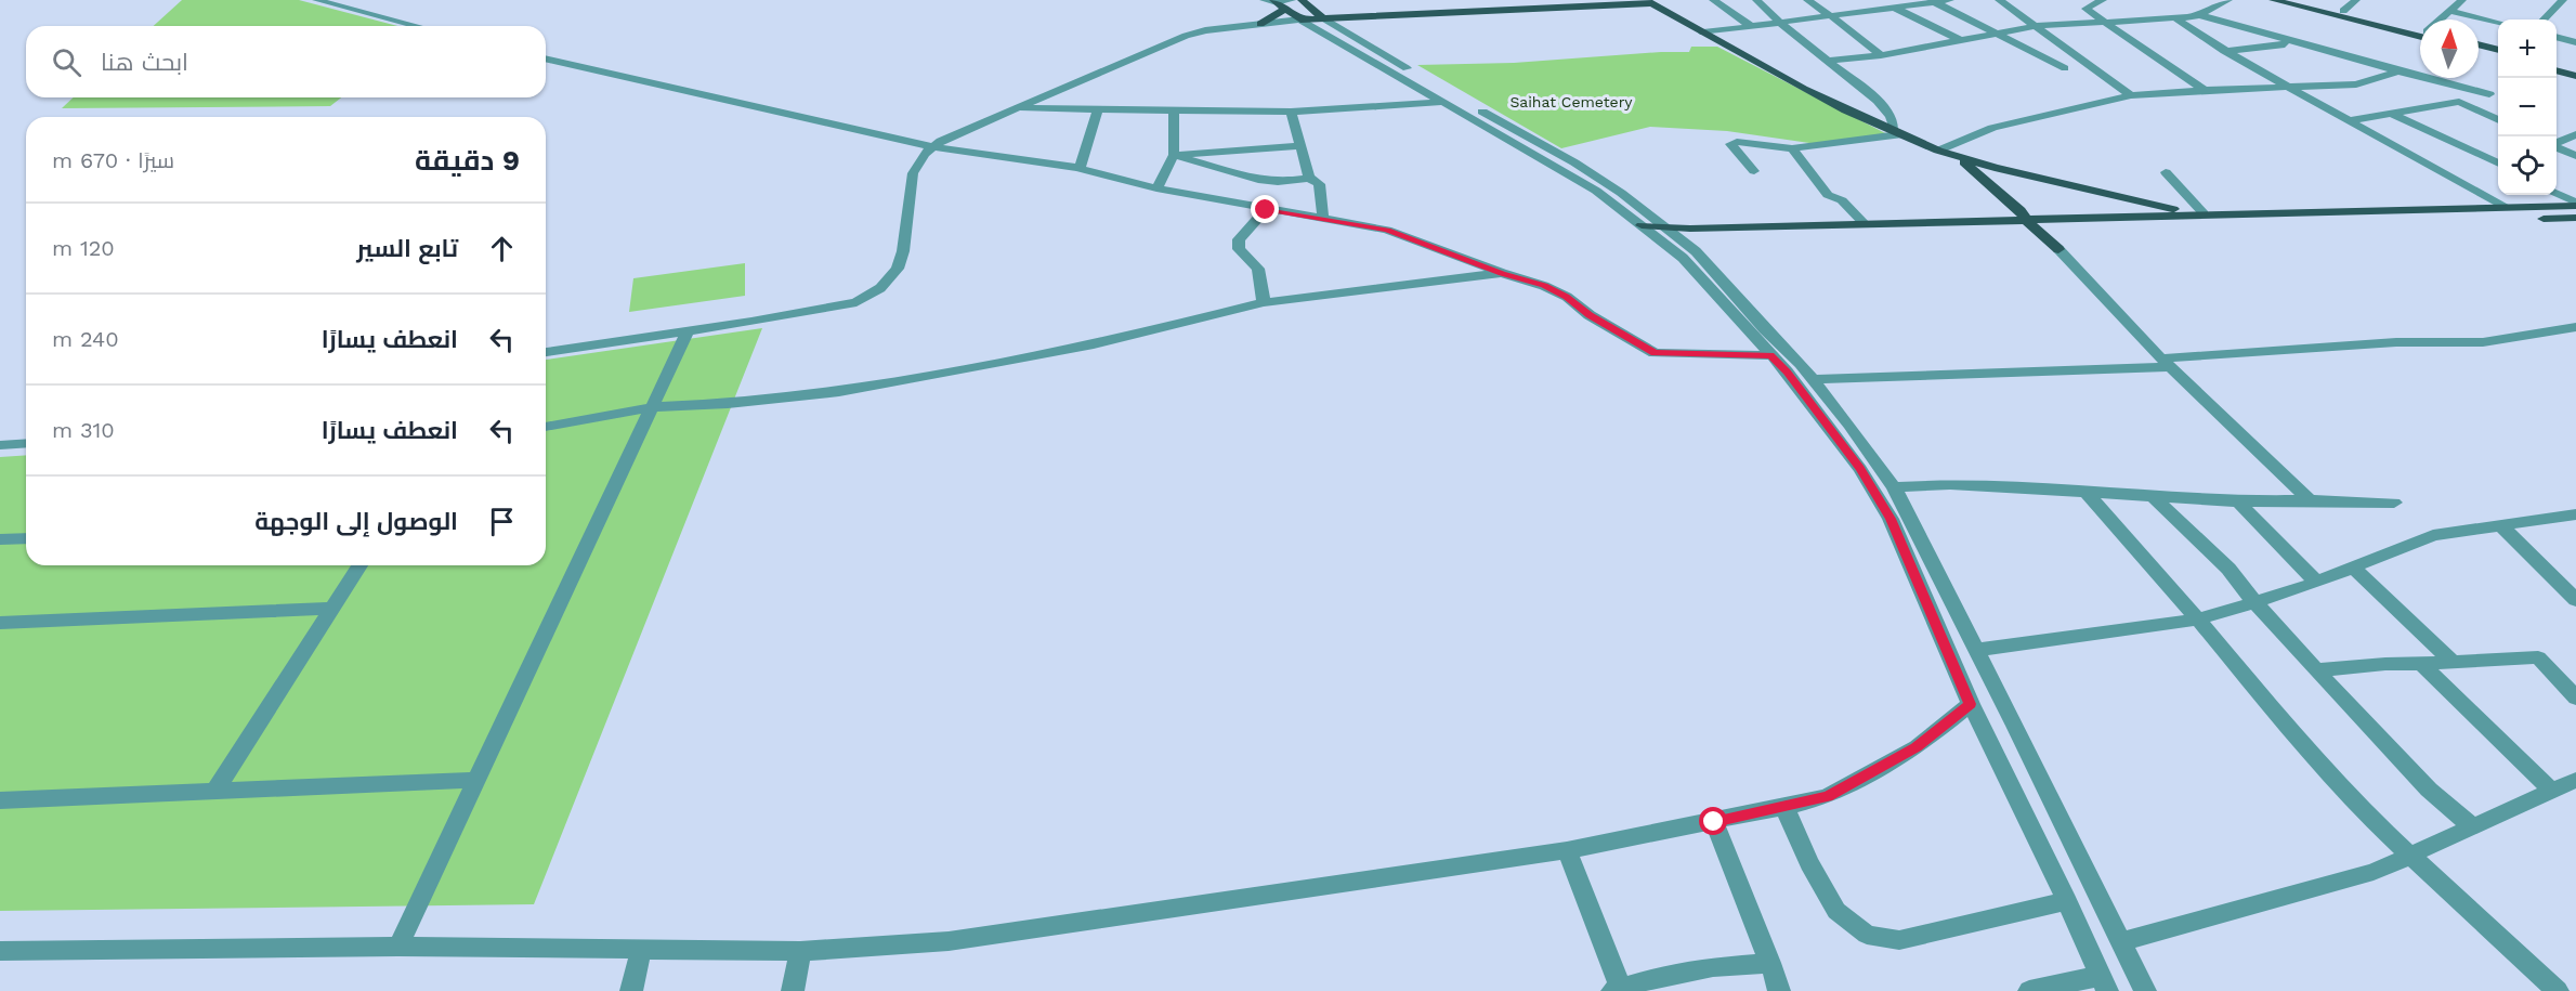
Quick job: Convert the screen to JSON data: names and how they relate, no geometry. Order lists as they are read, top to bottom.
{
  "parks": ["Saihat Cemetery"],
  "north": "top",
  "page": {
    "map_buttons": ["+", "−"],
    "search": "ابحث هنا",
    "heading": ["9 دقيقة", "سيرًا · 670 m"],
    "list": [
      ["تابع السير", "120 m"],
      ["انعطف يسارًا", "240 m"],
      ["انعطف يسارًا", "310 m"],
      "الوصول إلى الوجهة"
    ]
  }
}
